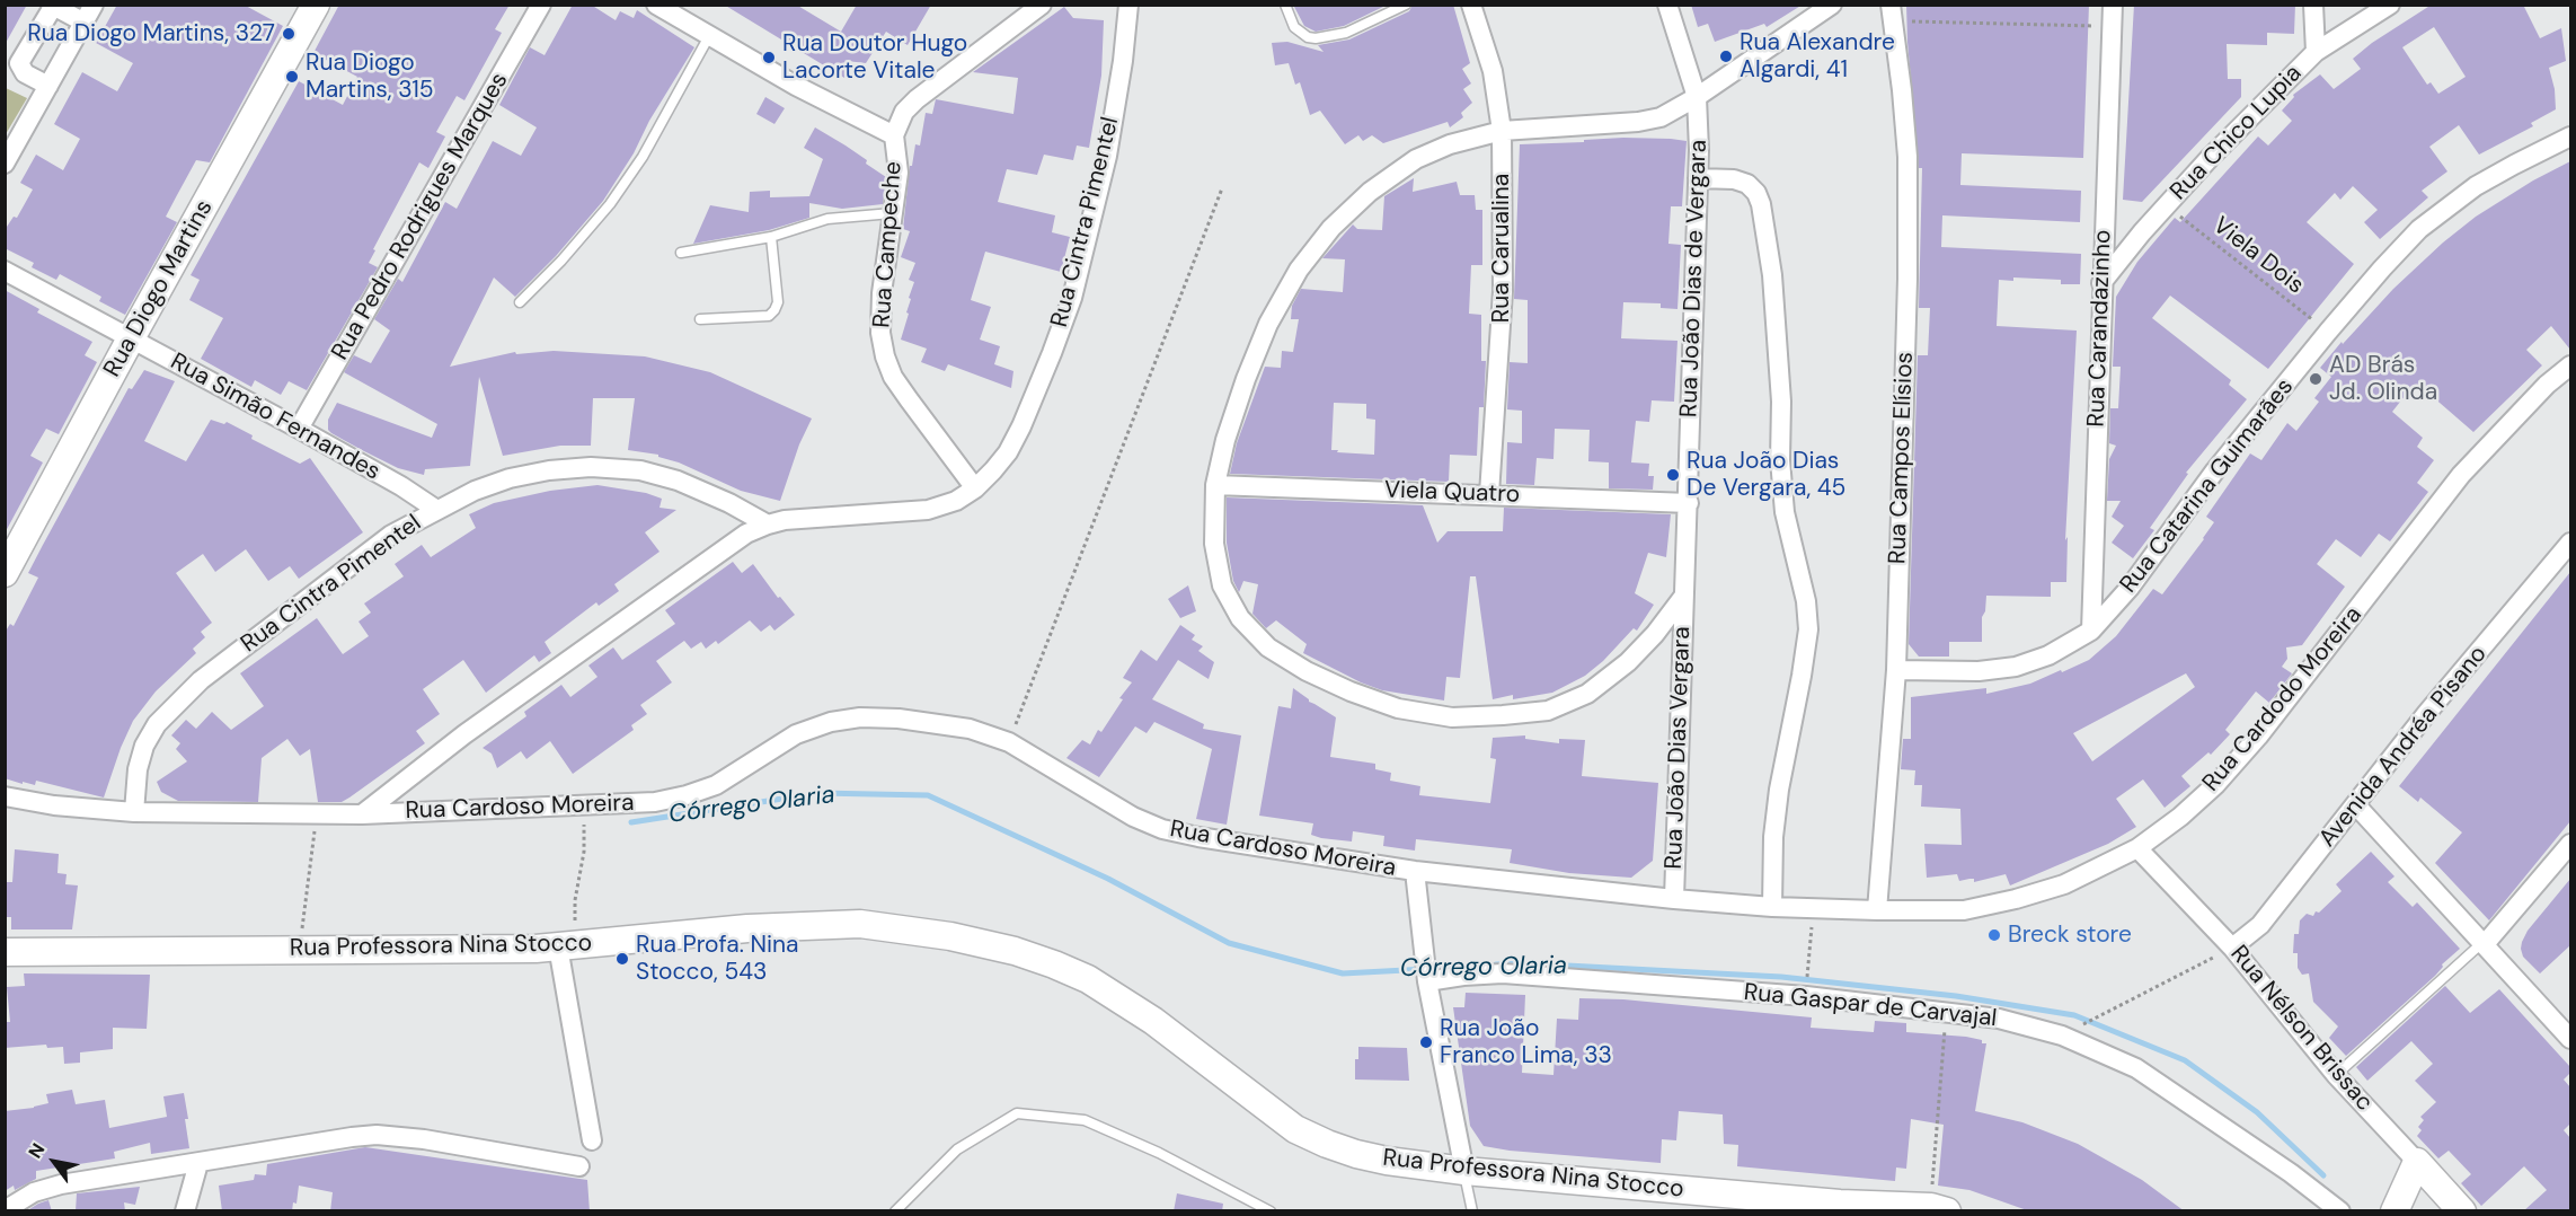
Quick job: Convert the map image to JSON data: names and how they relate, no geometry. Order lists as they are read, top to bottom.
{
  "streets": {
    "street": [
      "Rua Chico Lupia",
      "Rua Pedro Rodrigues Marques",
      "Rua Cintra Pimentel",
      "Rua Campeche",
      "Rua Carualina",
      "Rua João Dias de Vergara",
      "Rua Diogo Martins",
      "Rua Carandazinho",
      "Rua Simão Fernandes",
      "Rua Campos Elísios",
      "Rua Catarina Guimarães",
      "Viela Quatro",
      "Rua Cardodo Moreira",
      "Avenida Andréa Pisano",
      "Rua João Dias Vergara",
      "Rua Cardoso Moreira",
      "Rua Professora Nina Stocco",
      "Rua Gaspar de Carvajal",
      "Rua Nélson Brissac"
    ],
    "path": ["Viela Dois"]
  },
  "crossings": [
    ["Rua Chico Lupia", "Viela Dois"],
    ["Rua Chico Lupia", "Rua Carandazinho"],
    ["Rua Pedro Rodrigues Marques", "Rua Simão Fernandes"],
    ["Rua Cintra Pimentel", "Rua Campeche"],
    ["Rua Cintra Pimentel", "Rua Simão Fernandes"],
    ["Rua Cintra Pimentel", "Rua Cardoso Moreira"],
    ["Rua Carualina", "Viela Quatro"],
    ["Viela Dois", "Rua Catarina Guimarães"],
    ["Rua João Dias de Vergara", "Viela Quatro"],
    ["Rua João Dias de Vergara", "Rua João Dias Vergara"],
    ["Rua Diogo Martins", "Rua Simão Fernandes"],
    ["Rua Carandazinho", "Rua Catarina Guimarães"],
    ["Rua Campos Elísios", "Rua Catarina Guimarães"],
    ["Rua Campos Elísios", "Rua Cardodo Moreira"],
    ["Rua Cardodo Moreira", "Rua João Dias Vergara"],
    ["Rua Cardodo Moreira", "Rua Cardoso Moreira"],
    ["Rua Cardodo Moreira", "Rua Nélson Brissac"],
    ["Avenida Andréa Pisano", "Rua Nélson Brissac"],
    ["Rua João Dias Vergara", "Rua Cardoso Moreira"]
  ],
  "water": ["Córrego Olaria"],
  "places": [
    "Rua Diogo Martins, 327",
    "Rua Alexandre Algardi, 41",
    "Rua Doutor Hugo Lacorte Vitale",
    "Rua Diogo Martins, 315",
    "AD Brás Jd. Olinda",
    "Rua João Dias De Vergara, 45",
    "Breck store",
    "Rua Profa. Nina Stocco, 543",
    "Rua João Franco Lima, 33"
  ],
  "north": "top left"
}
